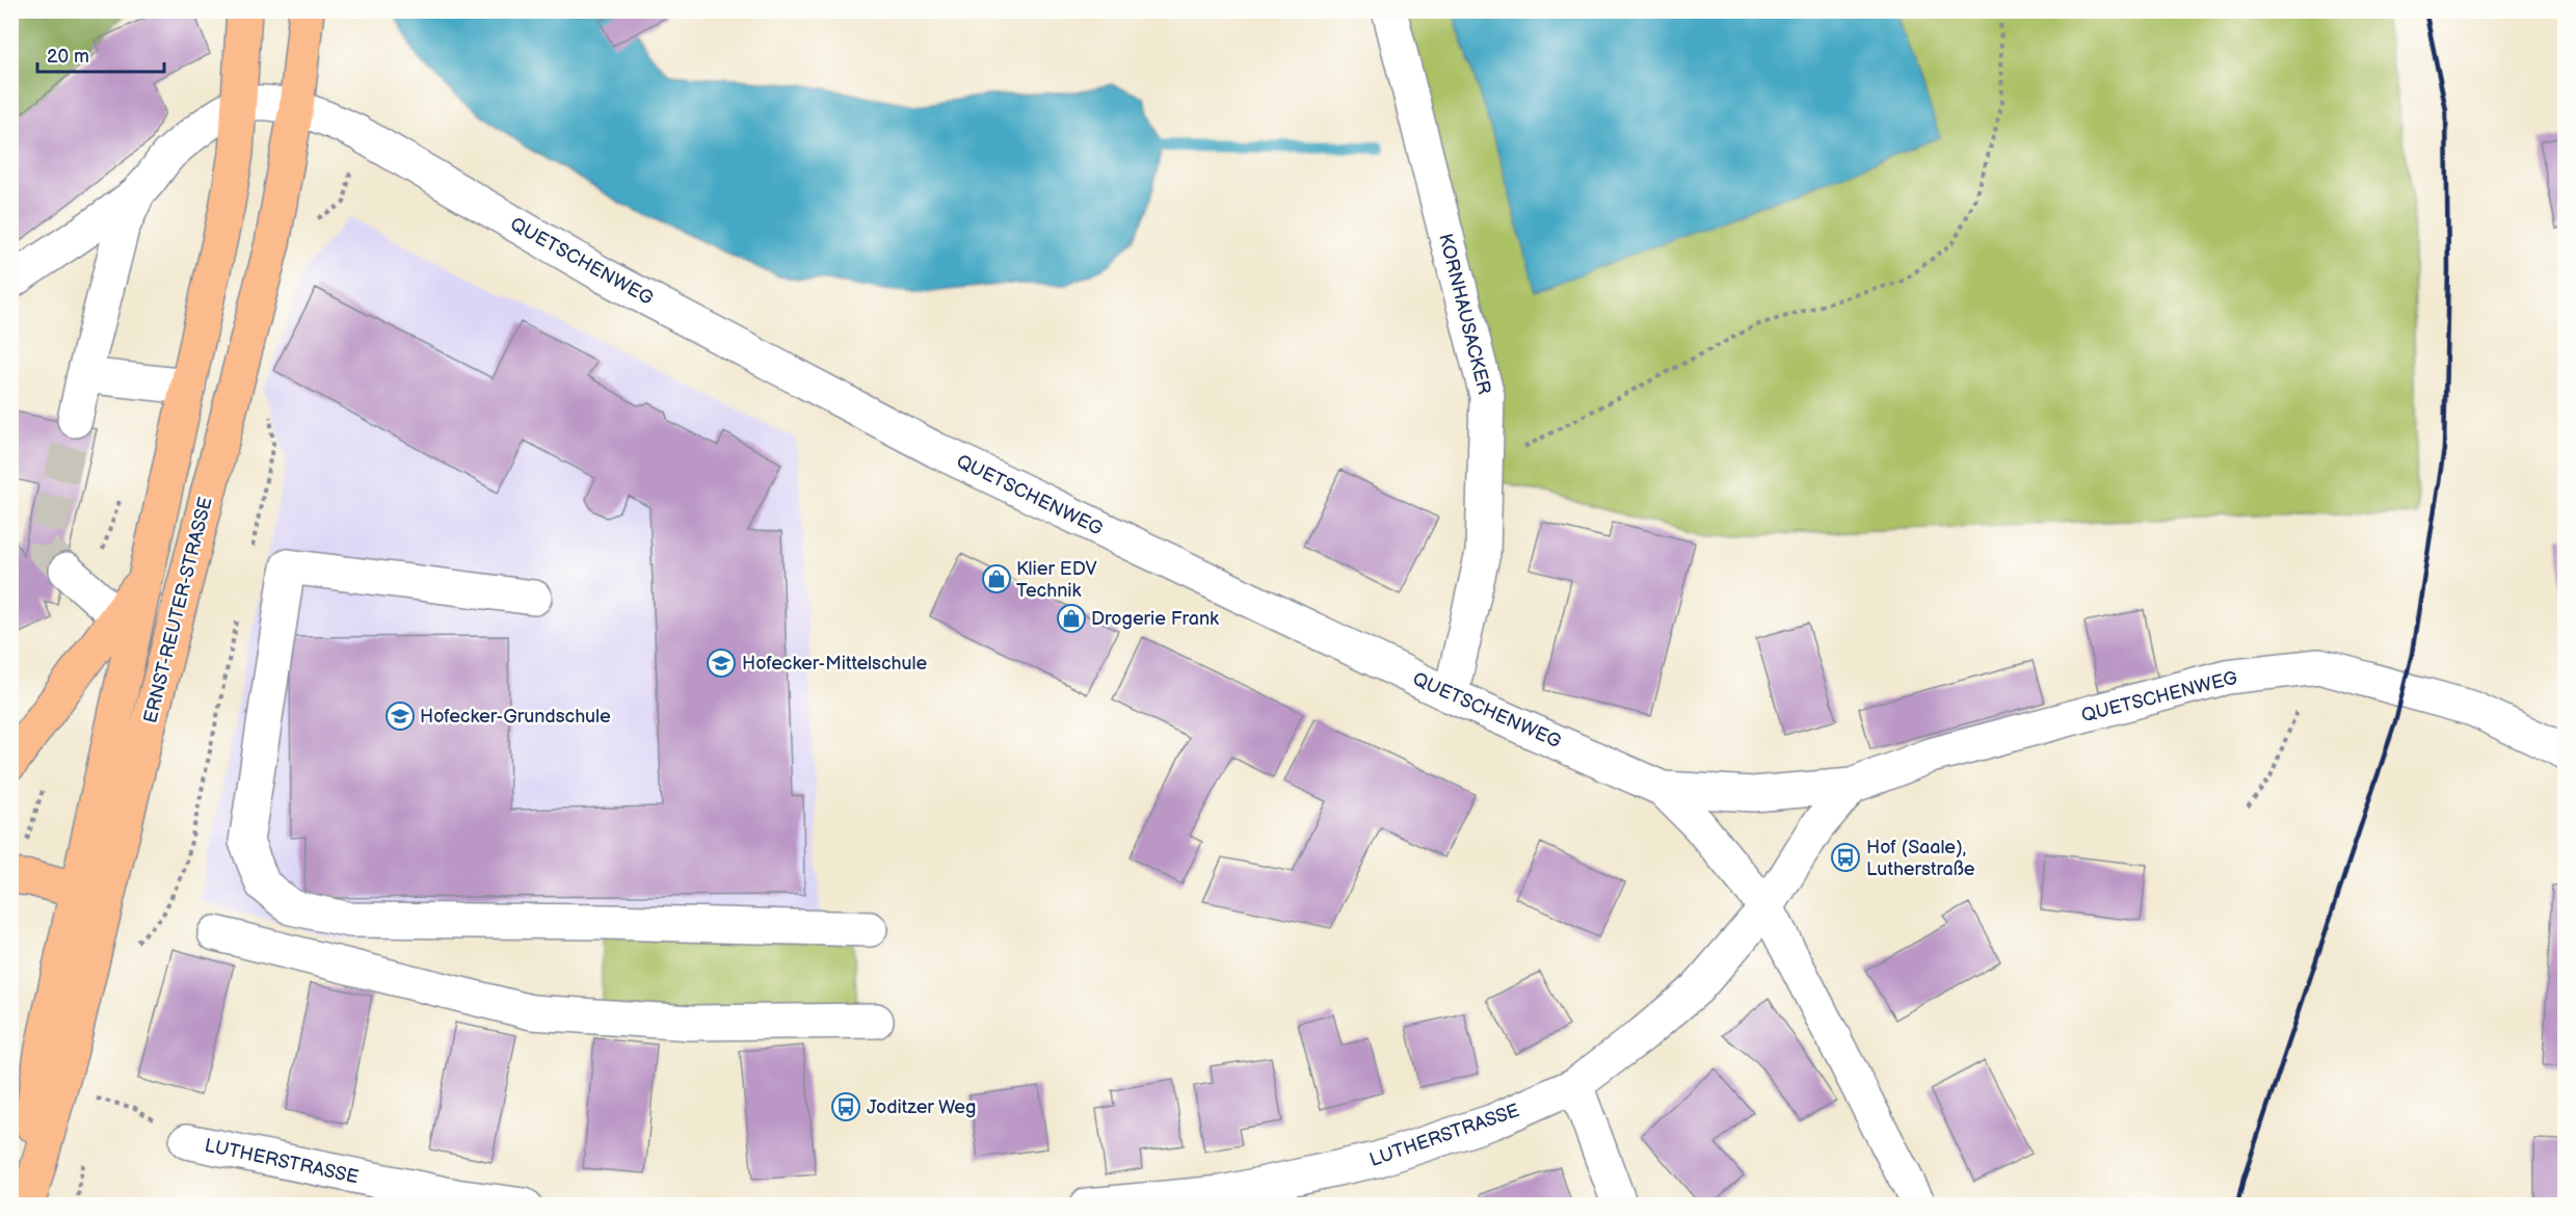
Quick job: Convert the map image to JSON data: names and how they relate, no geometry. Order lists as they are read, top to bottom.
{
  "streets": {
    "main road": ["ERNST-REUTER-STRASSE"],
    "street": ["QUETSCHENWEG", "KORNHAUSACKER", "LUTHERSTRASSE"]
  },
  "crossings": [
    ["QUETSCHENWEG", "KORNHAUSACKER"],
    ["QUETSCHENWEG", "ERNST-REUTER-STRASSE"],
    ["QUETSCHENWEG", "LUTHERSTRASSE"]
  ],
  "places": {
    "shop": ["Klier EDV Technik", "Drogerie Frank"],
    "school or university": ["Hofecker-Mittelschule", "Hofecker-Grundschule"],
    "bus stop": ["Hof (Saale), Lutherstraße", "Joditzer Weg"]
  },
  "scale_bar": "20 m"
}
